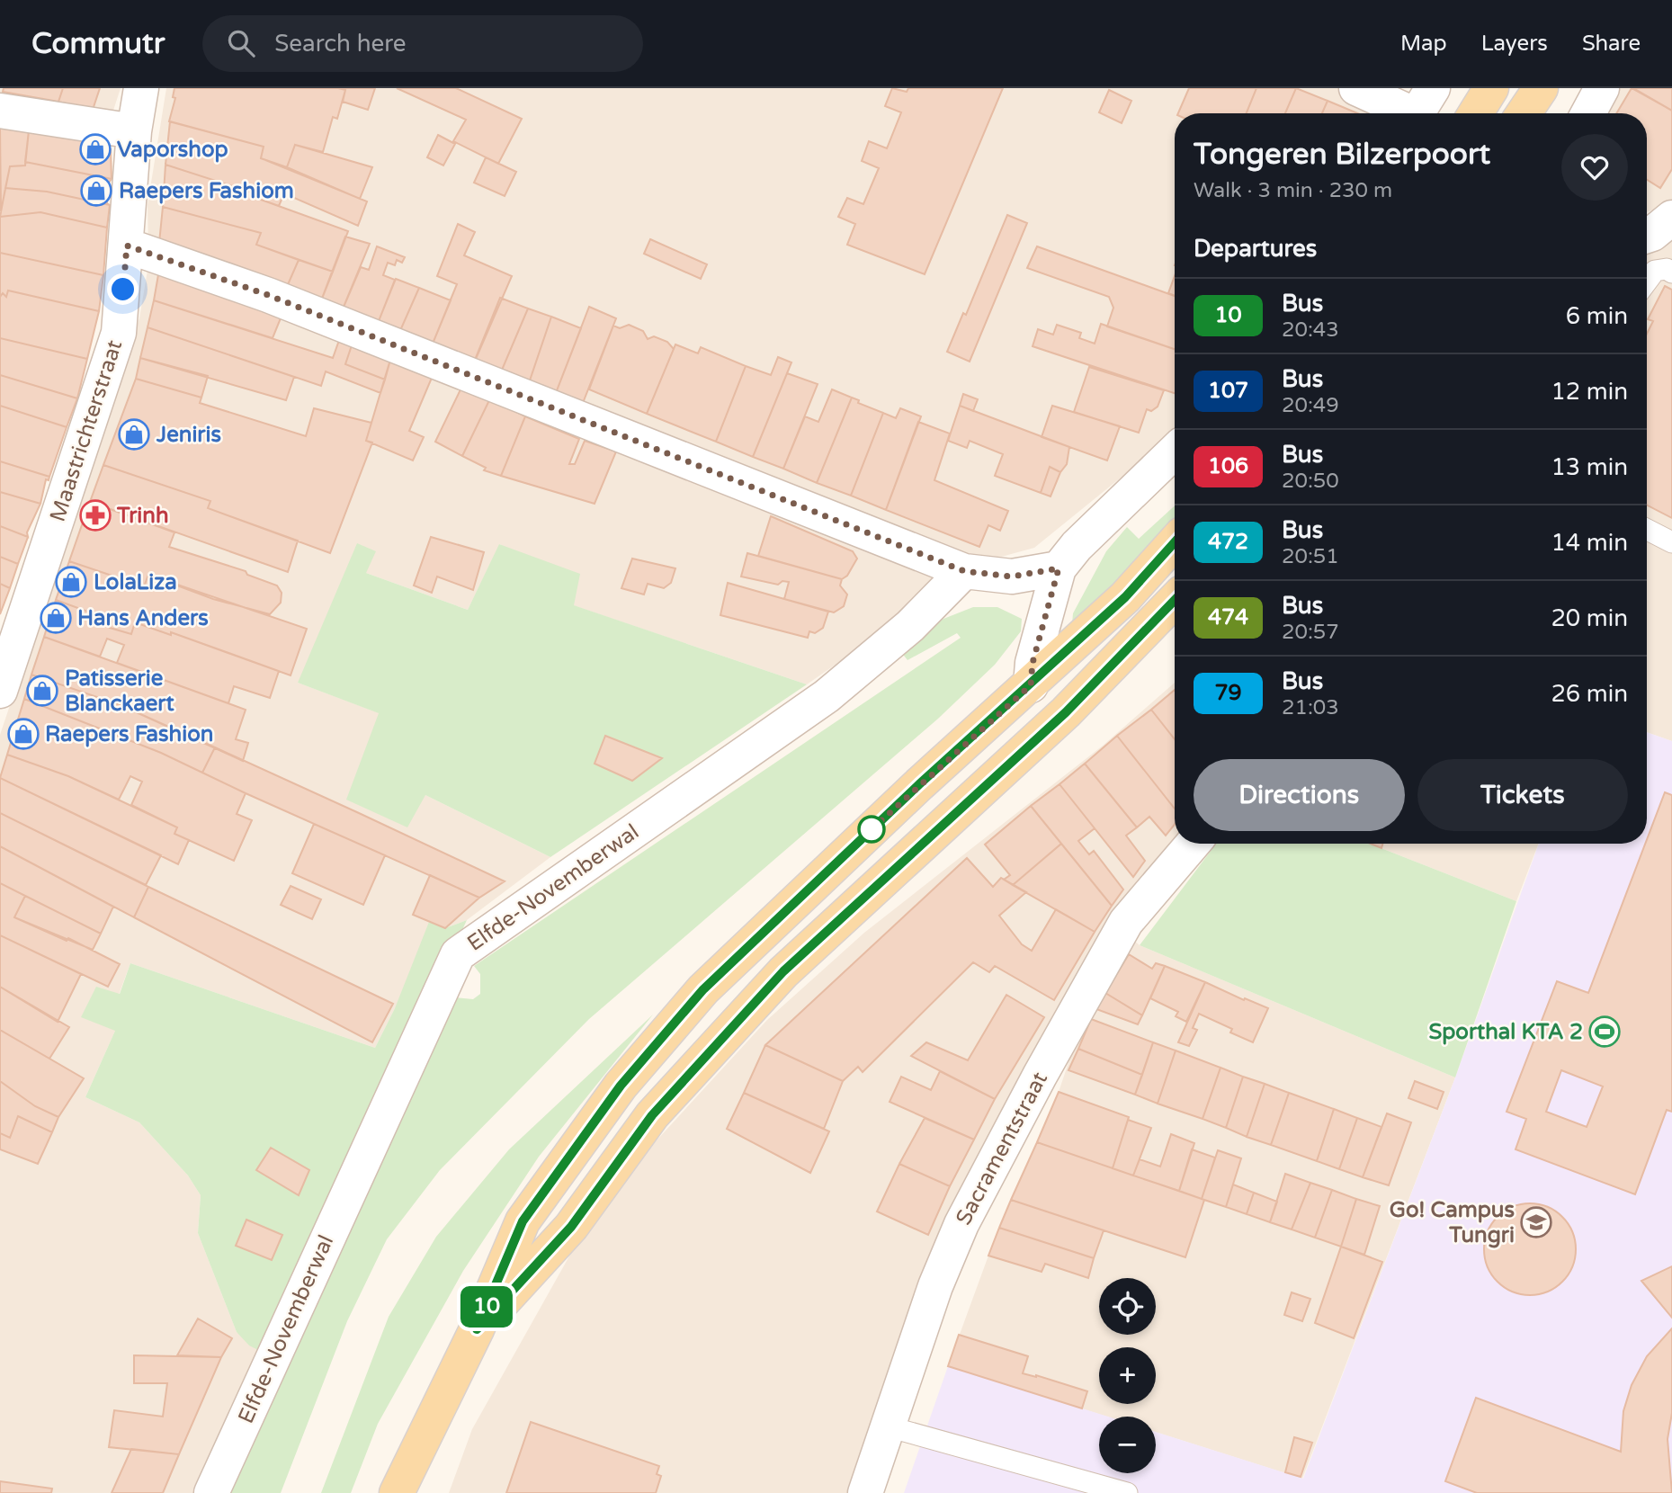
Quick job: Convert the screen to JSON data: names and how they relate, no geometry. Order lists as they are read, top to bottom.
{
  "streets": {
    "street": ["Maastrichterstraat", "Elfde-Novemberwal", "Sacramentstraat"]
  },
  "places": {
    "shop": [
      "Vaporshop",
      "Raepers Fashiom",
      "Jeniris",
      "LolaLiza",
      "Hans Anders",
      "Patisserie Blanckaert",
      "Raepers Fashion"
    ],
    "pharmacy": ["Trinh"],
    "sports": ["Sporthal KTA 2"],
    "school or university": ["Go! Campus Tungri"]
  },
  "lines": ["bus line 10"],
  "page": {
    "header": "Commutr",
    "search": "Search here",
    "nav": ["Map", "Layers", "Share"],
    "on_map": "10",
    "heading": [
      ["Tongeren Bilzerpoort", "Walk · 3 min · 230 m"],
      "Departures"
    ],
    "list": [
      {
        "mark": "10",
        "name": "Bus",
        "note": "20:43",
        "value": "6 min"
      },
      {
        "mark": "107",
        "name": "Bus",
        "note": "20:49",
        "value": "12 min"
      },
      {
        "mark": "106",
        "name": "Bus",
        "note": "20:50",
        "value": "13 min"
      },
      {
        "mark": "472",
        "name": "Bus",
        "note": "20:51",
        "value": "14 min"
      },
      {
        "mark": "474",
        "name": "Bus",
        "note": "20:57",
        "value": "20 min"
      },
      {
        "mark": "79",
        "name": "Bus",
        "note": "21:03",
        "value": "26 min"
      }
    ],
    "buttons": ["Directions", "Tickets"],
    "map_buttons": ["+", "−"]
  }
}
